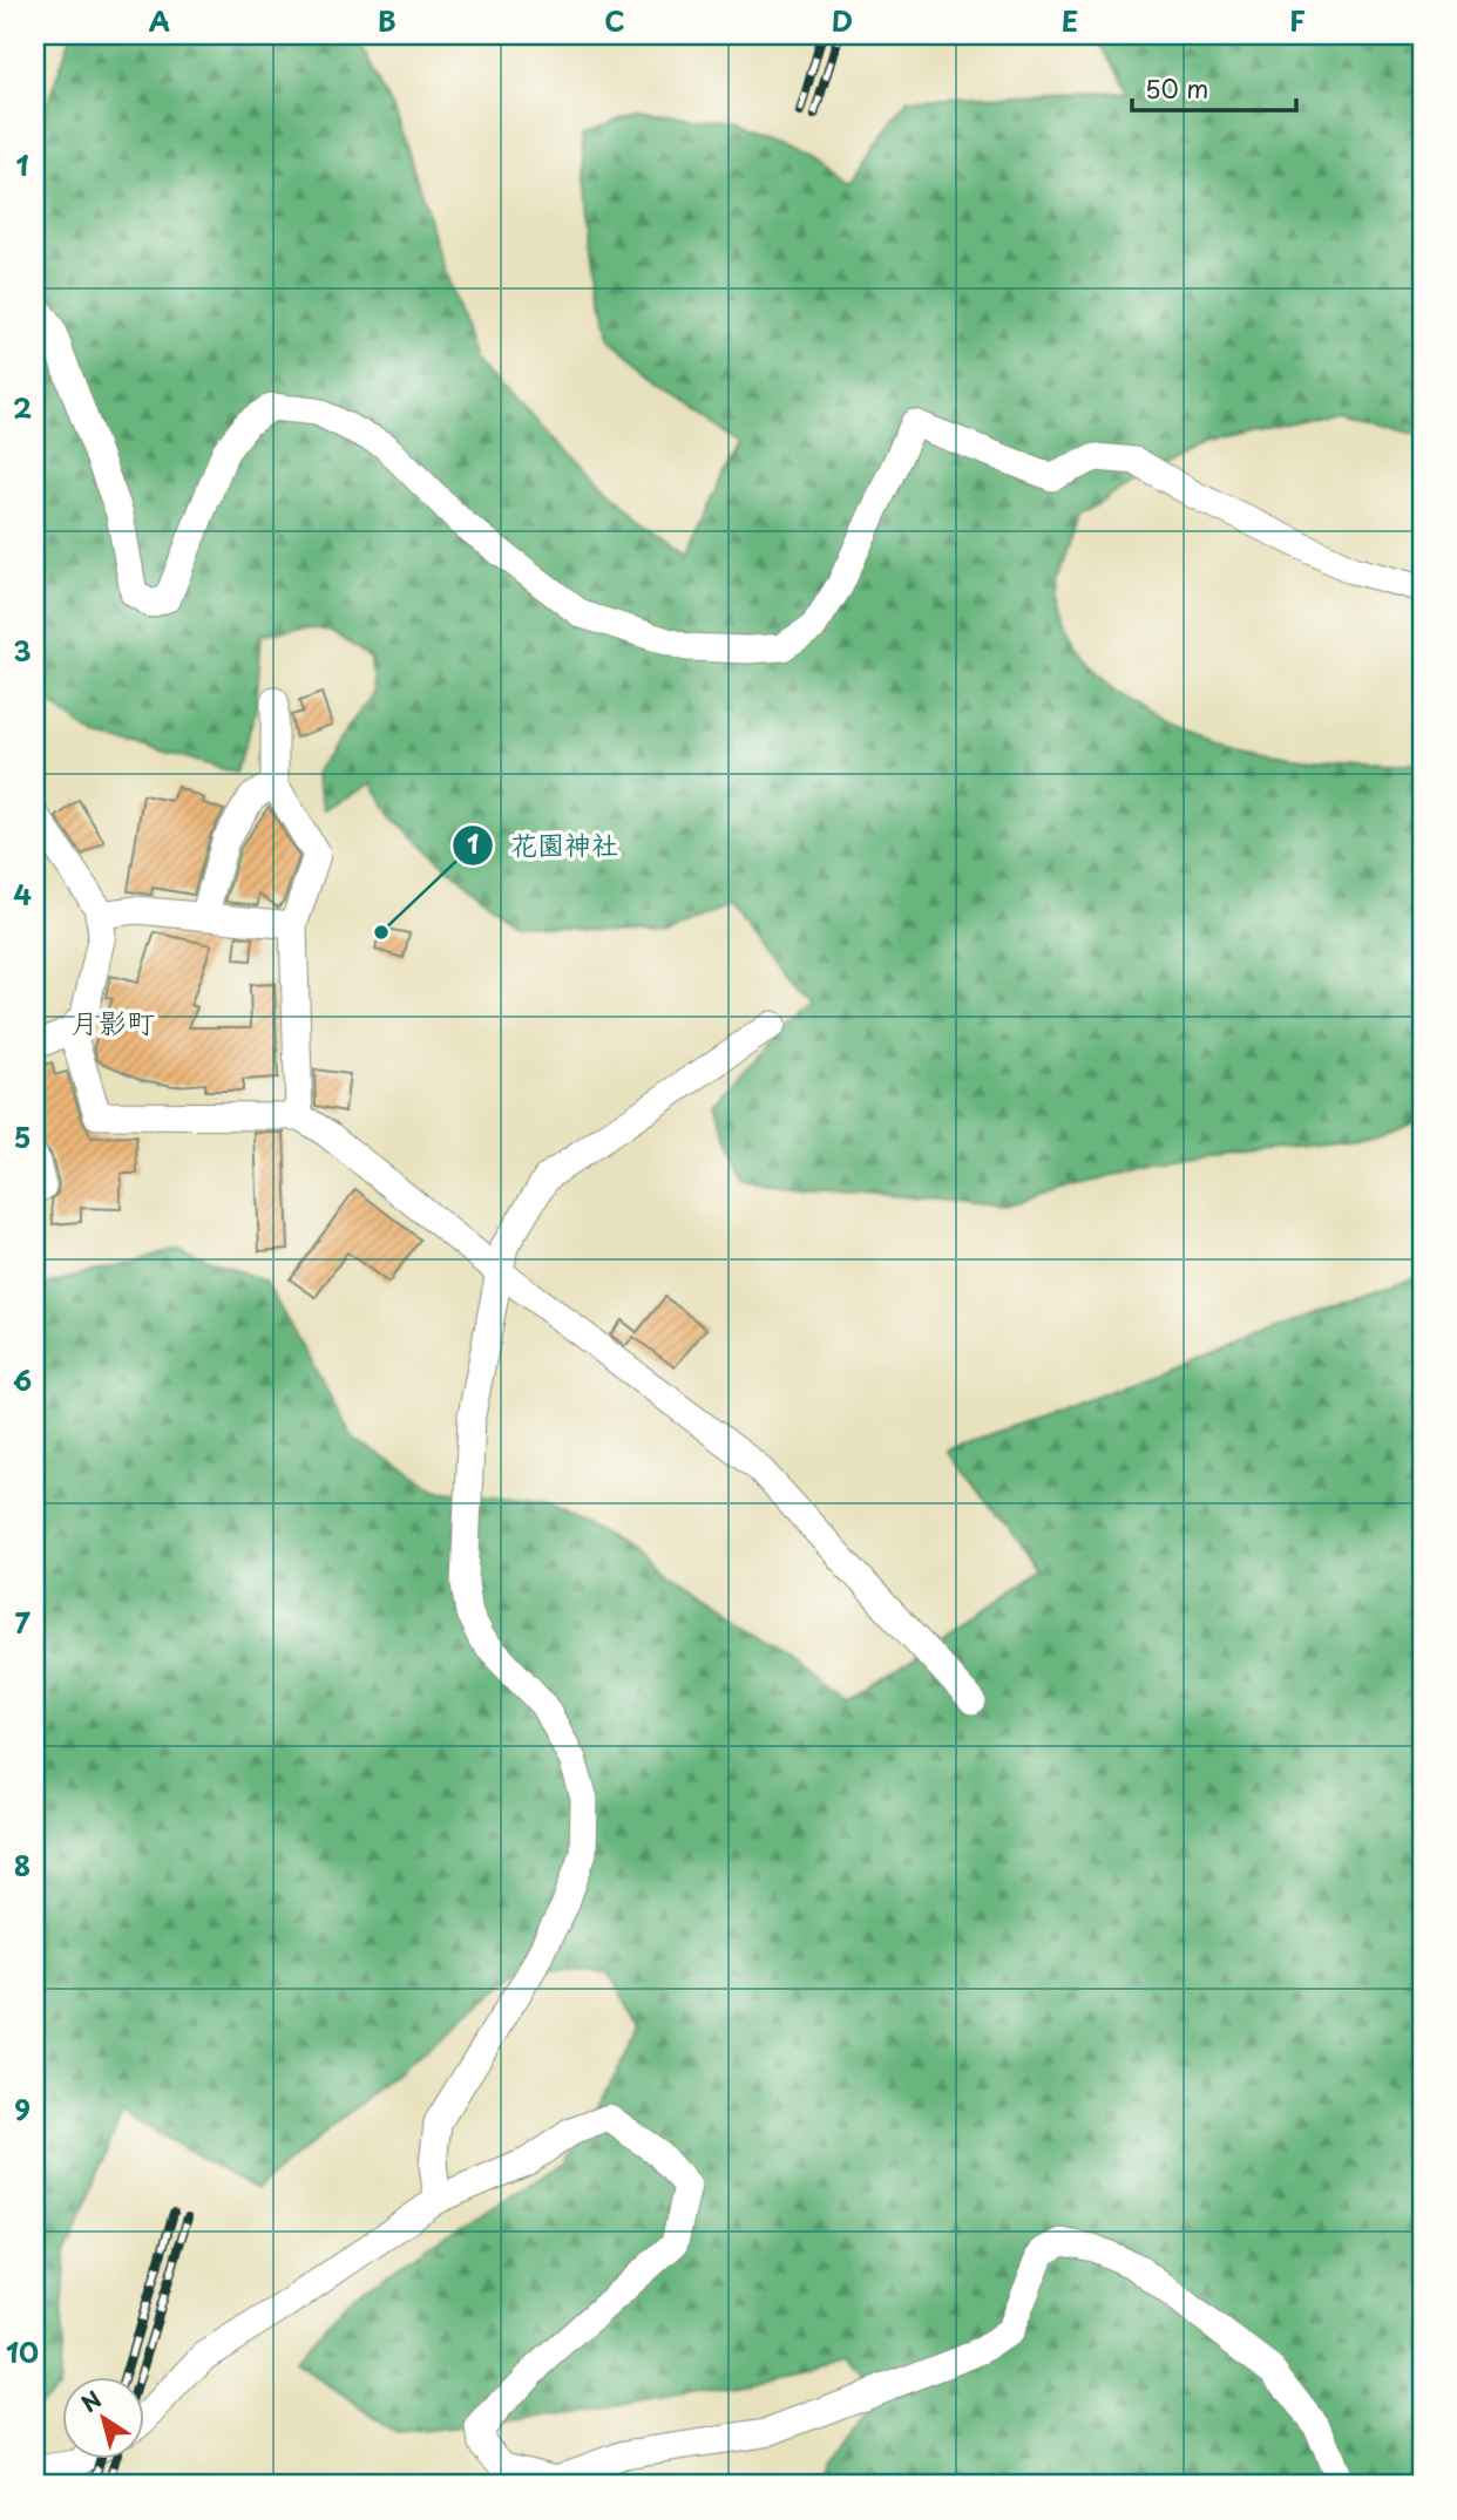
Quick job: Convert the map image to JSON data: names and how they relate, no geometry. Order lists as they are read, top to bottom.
{
  "districts": ["月影町"],
  "places": ["花園神社"],
  "scale_bar": "50 m",
  "north": "top left",
  "grid": {
    "columns": [
      "A",
      "B",
      "C",
      "D",
      "E",
      "F"
    ],
    "rows": [
      "1",
      "2",
      "3",
      "4",
      "5",
      "6",
      "7",
      "8",
      "9",
      "10"
    ]
  }
}
